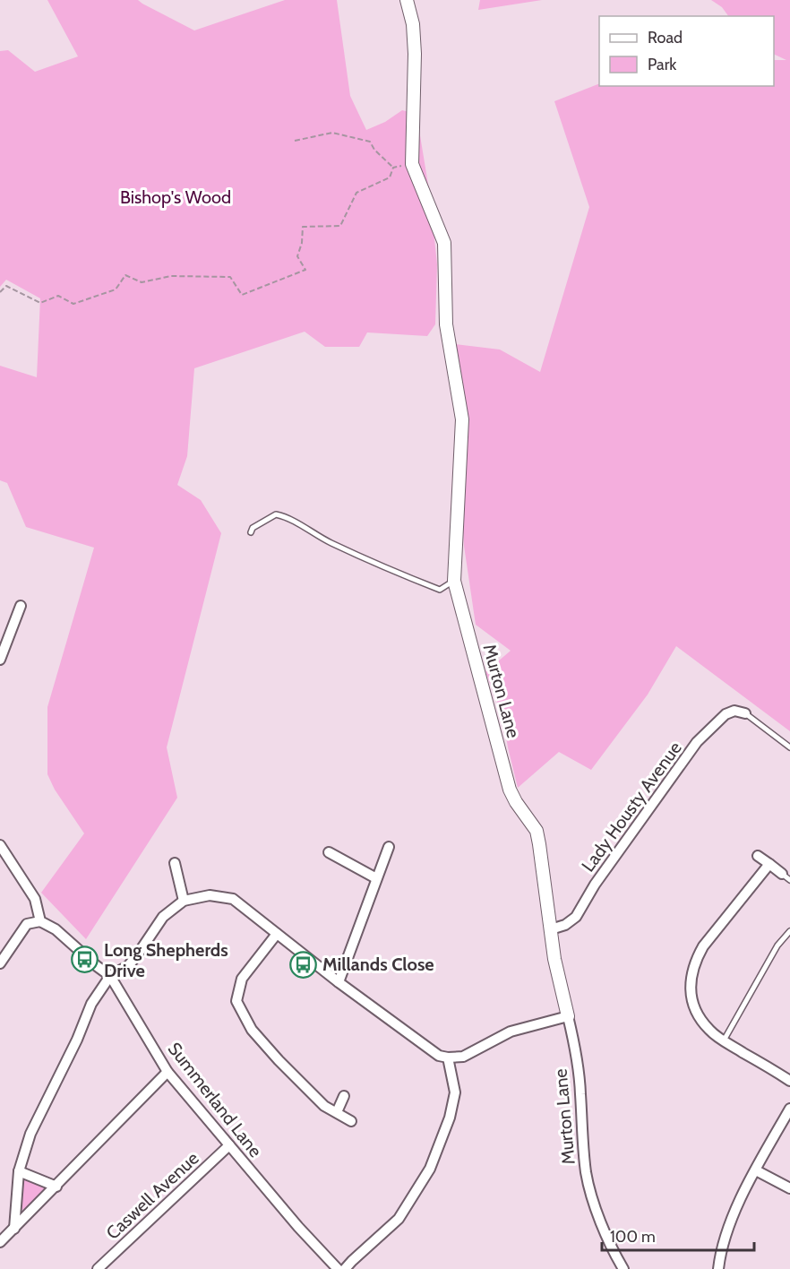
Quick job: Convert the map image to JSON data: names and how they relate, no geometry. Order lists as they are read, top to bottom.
{
  "streets": {
    "street": [
      "Murton Lane",
      "Lady Housty Avenue",
      "Summerland Lane",
      "Caswell Avenue"
    ]
  },
  "crossings": [
    ["Murton Lane", "Lady Housty Avenue"],
    ["Summerland Lane", "Caswell Avenue"]
  ],
  "parks": ["Bishop's Wood"],
  "places": {
    "bus stop": ["Long Shepherds Drive", "Millands Close"]
  },
  "legend": ["Road", "Park"],
  "scale_bar": "100 m"
}
